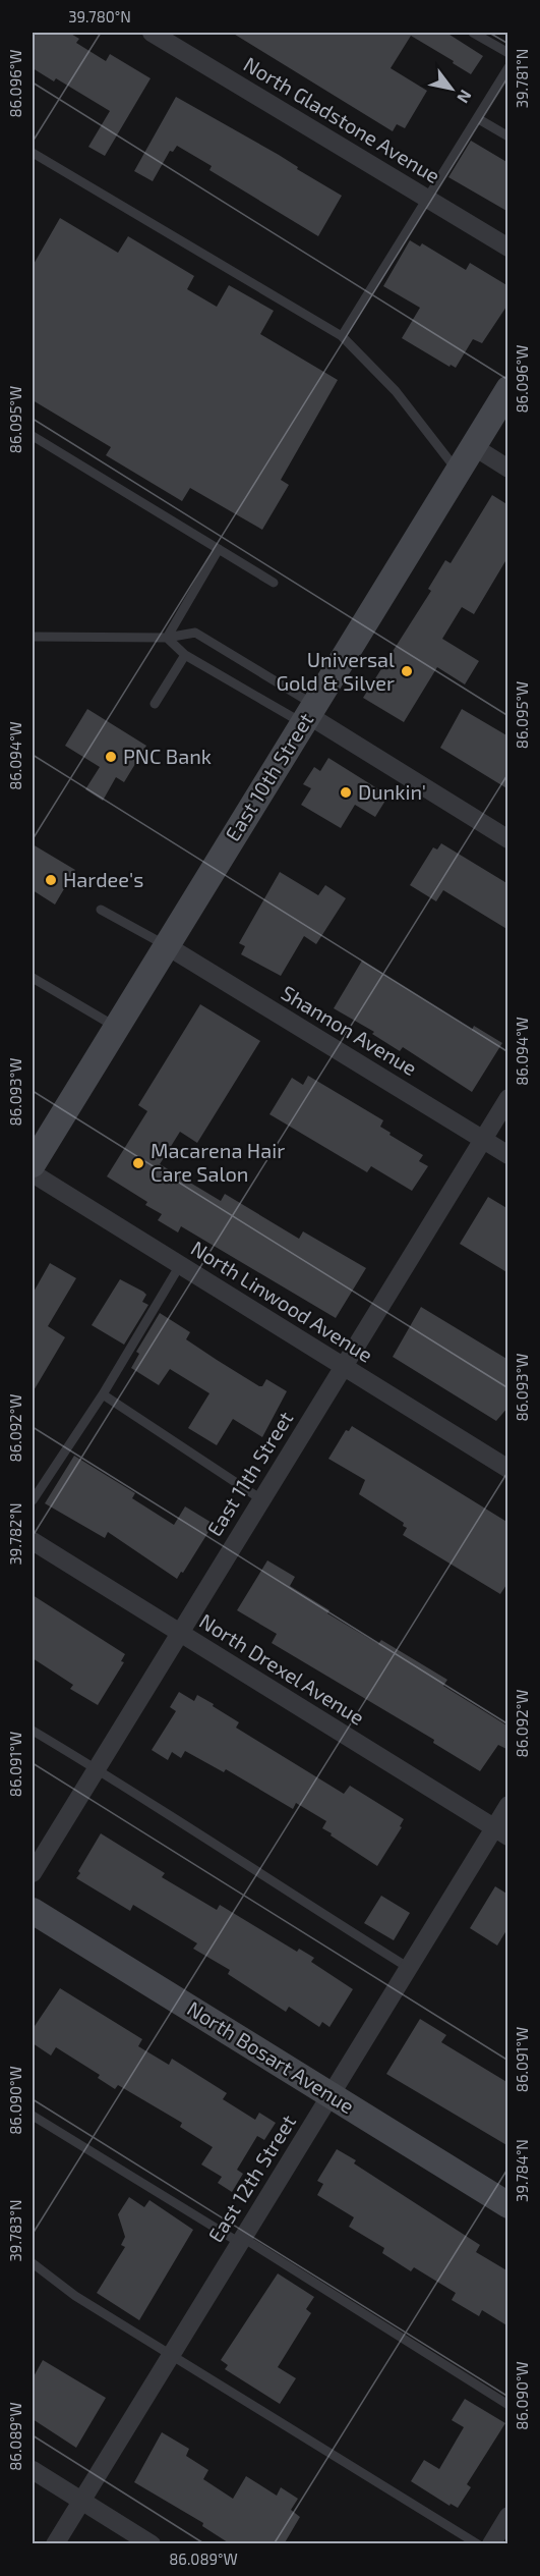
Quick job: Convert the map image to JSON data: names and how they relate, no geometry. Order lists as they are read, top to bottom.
{
  "streets": {
    "main road": ["East 10th Street", "North Bosart Avenue"],
    "street": [
      "North Gladstone Avenue",
      "Shannon Avenue",
      "North Linwood Avenue",
      "East 11th Street",
      "North Drexel Avenue",
      "East 12th Street"
    ]
  },
  "crossings": [
    ["East 10th Street", "Shannon Avenue"],
    ["Shannon Avenue", "East 11th Street"],
    ["North Linwood Avenue", "East 11th Street"],
    ["East 11th Street", "North Drexel Avenue"],
    ["North Drexel Avenue", "East 12th Street"],
    ["North Bosart Avenue", "East 12th Street"]
  ],
  "places": [
    "Universal Gold & Silver",
    "PNC Bank",
    "Dunkin'",
    "Hardee's",
    "Macarena Hair Care Salon"
  ],
  "north": "bottom right",
  "coordinates": [
    "39.780°N",
    "39.781°N",
    "86.096°W",
    "86.095°W",
    "86.094°W",
    "86.093°W",
    "86.092°W",
    "39.782°N",
    "86.091°W",
    "86.090°W",
    "39.784°N",
    "39.783°N",
    "86.089°W"
  ]
}
